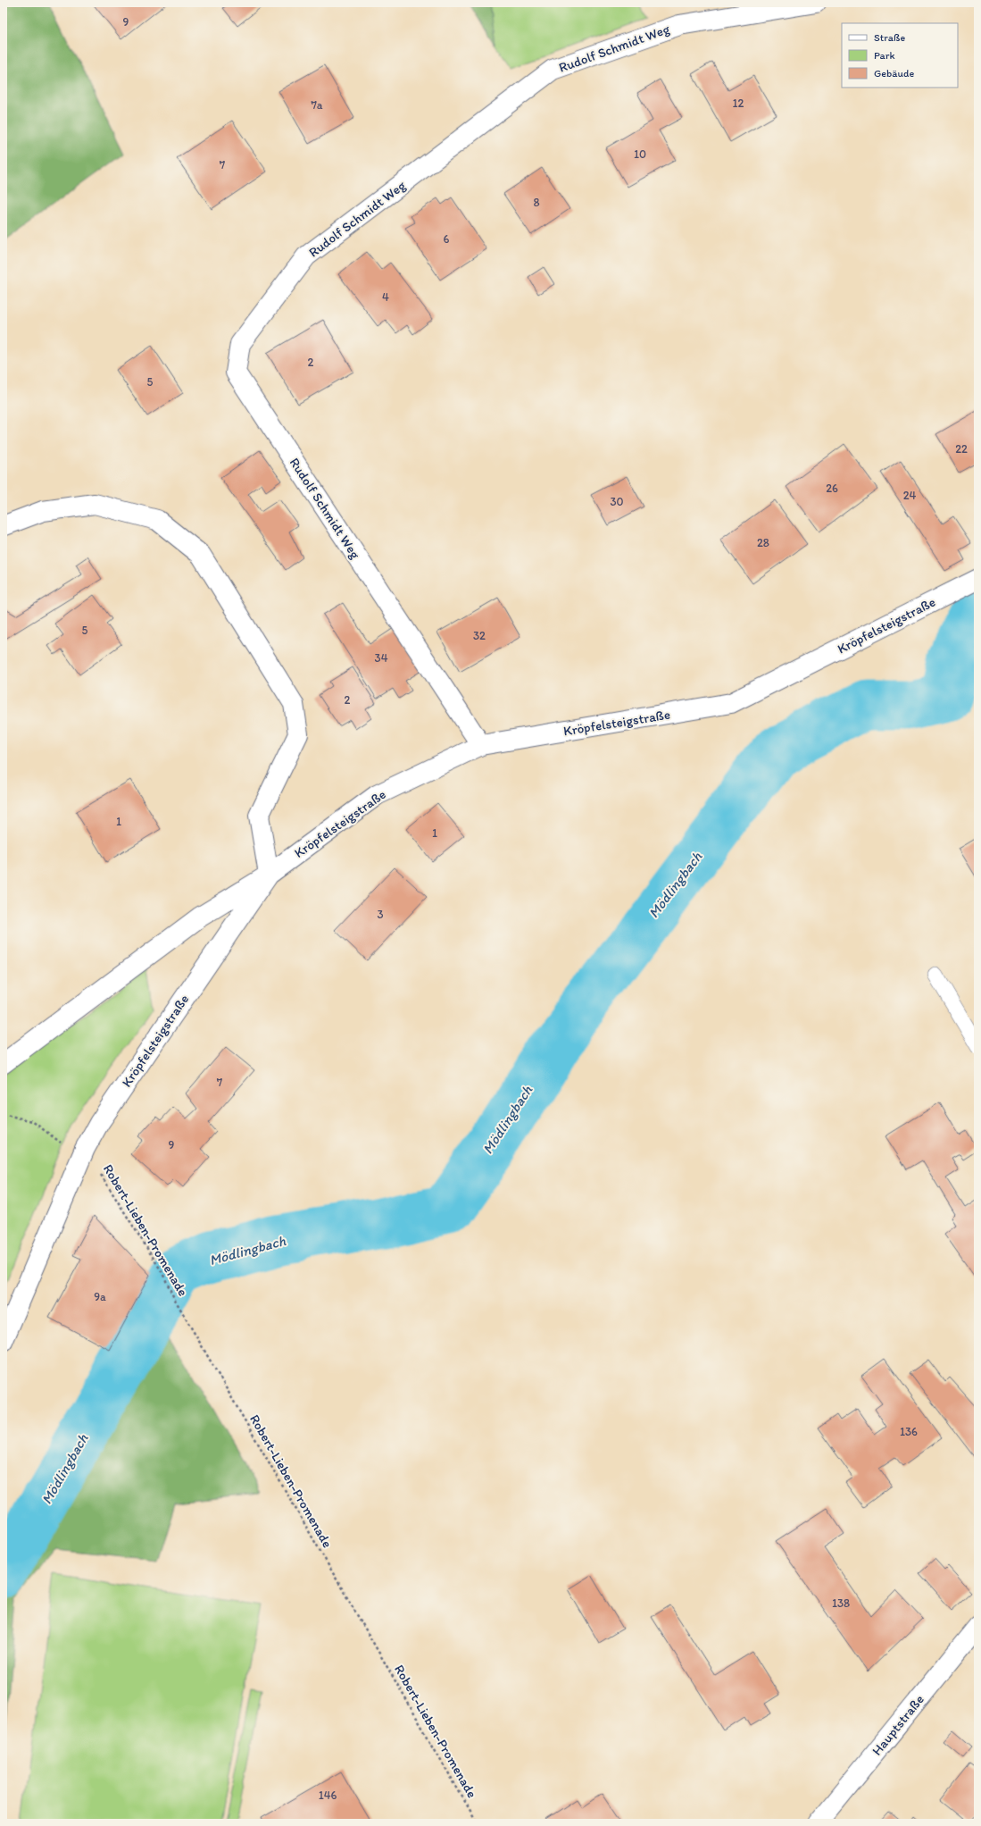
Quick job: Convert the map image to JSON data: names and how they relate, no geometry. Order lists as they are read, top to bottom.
{
  "streets": {
    "street": ["Rudolf Schmidt Weg", "Kröpfelsteigstraße", "Hauptstraße"],
    "path": ["Robert-Lieben-Promenade"]
  },
  "crossings": [
    ["Rudolf Schmidt Weg", "Kröpfelsteigstraße"],
    ["Kröpfelsteigstraße", "Robert-Lieben-Promenade"]
  ],
  "water": ["Mödlingbach"],
  "house_numbers": [
    "9",
    "12",
    "7a",
    "10",
    "7",
    "8",
    "6",
    "4",
    "2",
    "5",
    "22",
    "26",
    "24",
    "30",
    "28",
    "5",
    "32",
    "34",
    "2",
    "1",
    "1",
    "3",
    "7",
    "9",
    "9a",
    "136",
    "138",
    "146"
  ],
  "legend": ["Straße", "Park", "Gebäude"]
}
